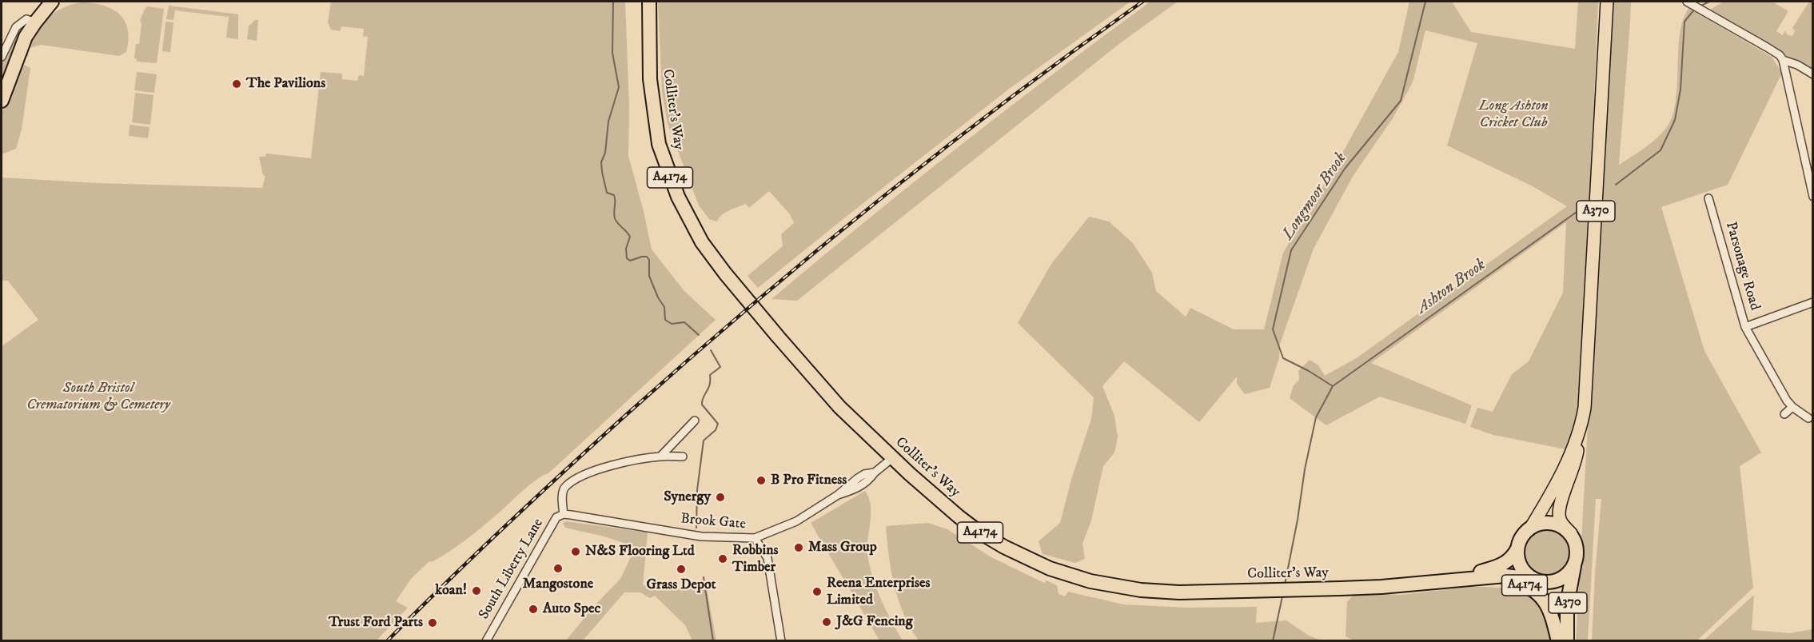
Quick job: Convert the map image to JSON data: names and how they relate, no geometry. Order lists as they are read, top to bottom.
{
  "streets": {
    "highway": ["Colliter's Way", "A4174", "A370"],
    "street": ["Parsonage Road", "Brook Gate", "South Liberty Lane"]
  },
  "crossings": [
    ["Colliter's Way", "A4174"],
    ["Colliter's Way", "A370"],
    ["A4174", "A370"],
    ["Brook Gate", "South Liberty Lane"]
  ],
  "water": ["Longmoor Brook", "Ashton Brook"],
  "parks": ["Long Ashton Cricket Club", "South Bristol Crematorium & Cemetery"],
  "places": [
    "The Pavilions",
    "B Pro Fitness",
    "Synergy",
    "Mass Group",
    "N&S Flooring Ltd",
    "Robbins Timber",
    "Mangostone",
    "Grass Depot",
    "koan!",
    "Reena Enterprises Limited",
    "Auto Spec",
    "J&G Fencing",
    "Trust Ford Parts"
  ]
}
